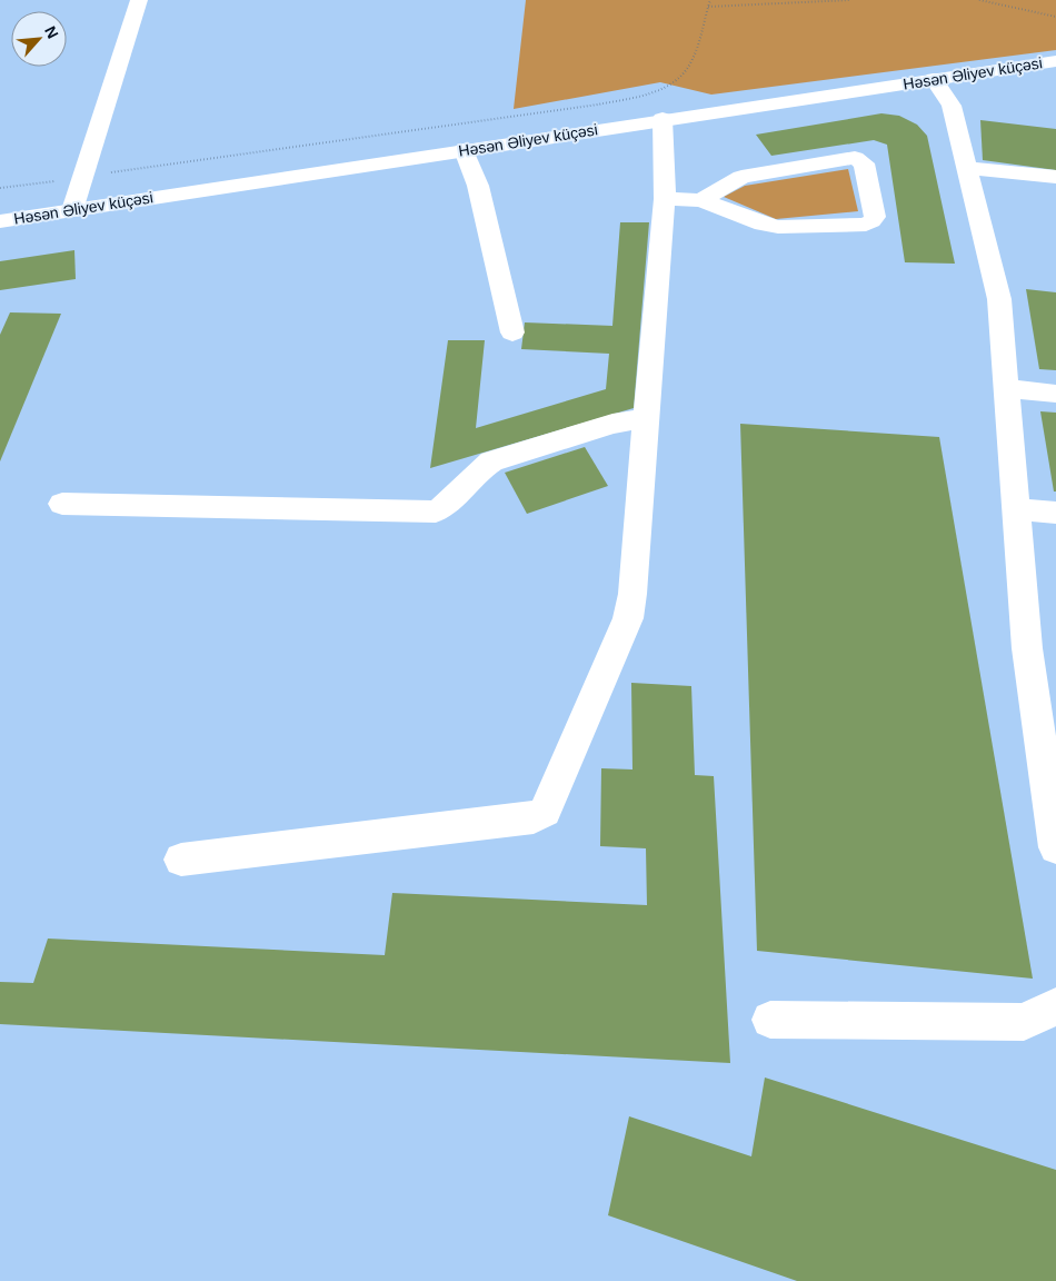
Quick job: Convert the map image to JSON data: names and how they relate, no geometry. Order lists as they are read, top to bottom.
{
  "streets": {
    "main road": ["Həsən Əliyev küçəsi"]
  },
  "north": "top right"
}
